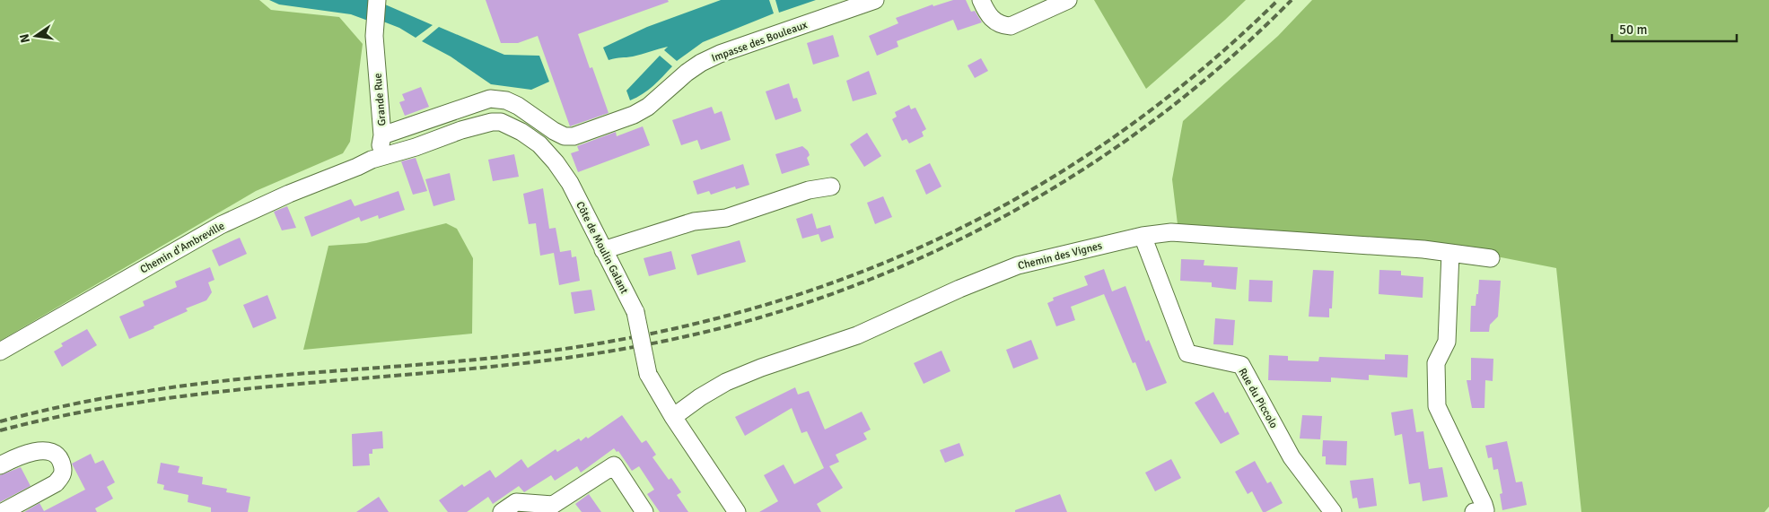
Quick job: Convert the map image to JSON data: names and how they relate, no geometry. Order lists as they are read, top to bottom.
{
  "streets": {
    "street": [
      "Impasse des Bouleaux",
      "Grande Rue",
      "Chemin d'Ambreville",
      "Côte de Moulin Galant",
      "Chemin des Vignes",
      "Rue du Piccolo"
    ]
  },
  "crossings": [
    ["Impasse des Bouleaux", "Grande Rue"],
    ["Grande Rue", "Chemin d'Ambreville"],
    ["Grande Rue", "Côte de Moulin Galant"],
    ["Chemin d'Ambreville", "Côte de Moulin Galant"],
    ["Côte de Moulin Galant", "Chemin des Vignes"],
    ["Chemin des Vignes", "Rue du Piccolo"]
  ],
  "scale_bar": "50 m",
  "north": "left"
}
